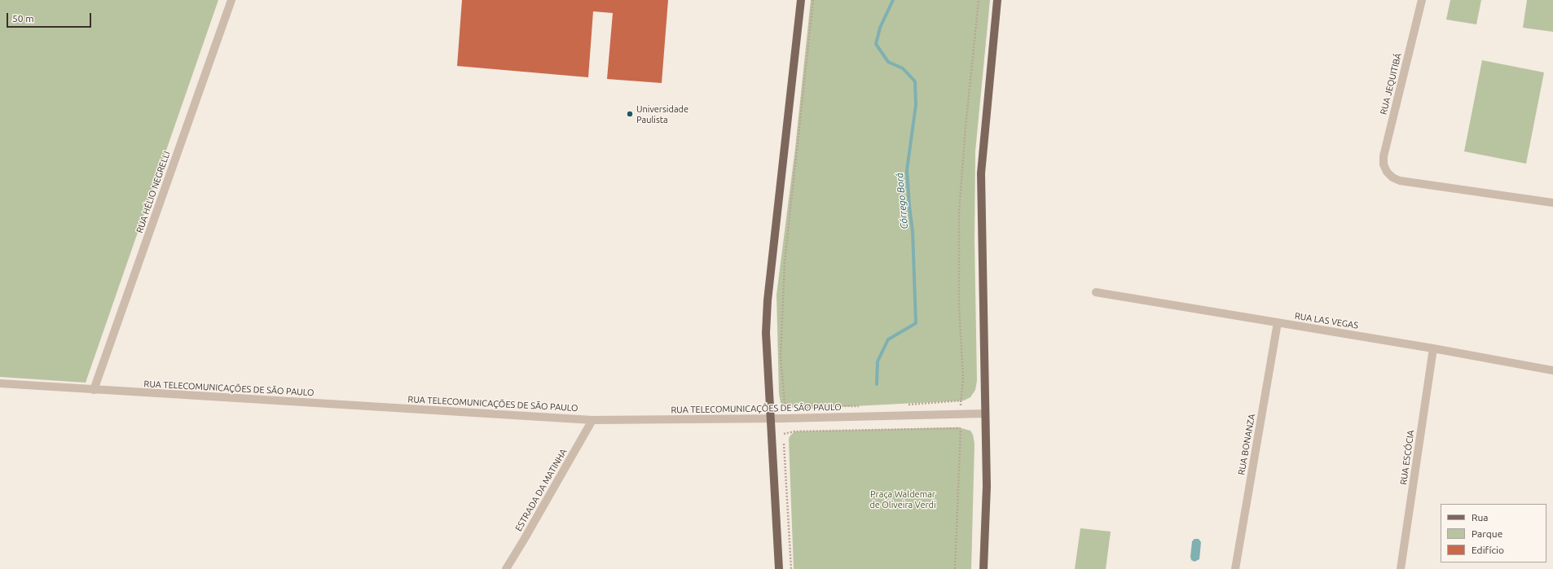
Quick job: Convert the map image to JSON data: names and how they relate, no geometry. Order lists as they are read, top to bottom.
{
  "streets": {
    "street": [
      "RUA JEQUITIBÁ",
      "RUA HÉLIO NEGRELLI",
      "RUA LAS VEGAS",
      "RUA TELECOMUNICAÇÕES DE SÃO PAULO",
      "RUA BONANZA",
      "RUA ESCÓCIA",
      "ESTRADA DA MATINHA"
    ]
  },
  "crossings": [
    ["RUA HÉLIO NEGRELLI", "RUA TELECOMUNICAÇÕES DE SÃO PAULO"],
    ["RUA LAS VEGAS", "RUA BONANZA"],
    ["RUA LAS VEGAS", "RUA ESCÓCIA"],
    ["RUA TELECOMUNICAÇÕES DE SÃO PAULO", "ESTRADA DA MATINHA"]
  ],
  "water": ["Córrego Borá"],
  "parks": ["Praça Waldemar de Oliveira Verdi"],
  "places": ["Universidade Paulista"],
  "legend": ["Rua", "Parque", "Edifício"],
  "scale_bar": "50 m"
}
